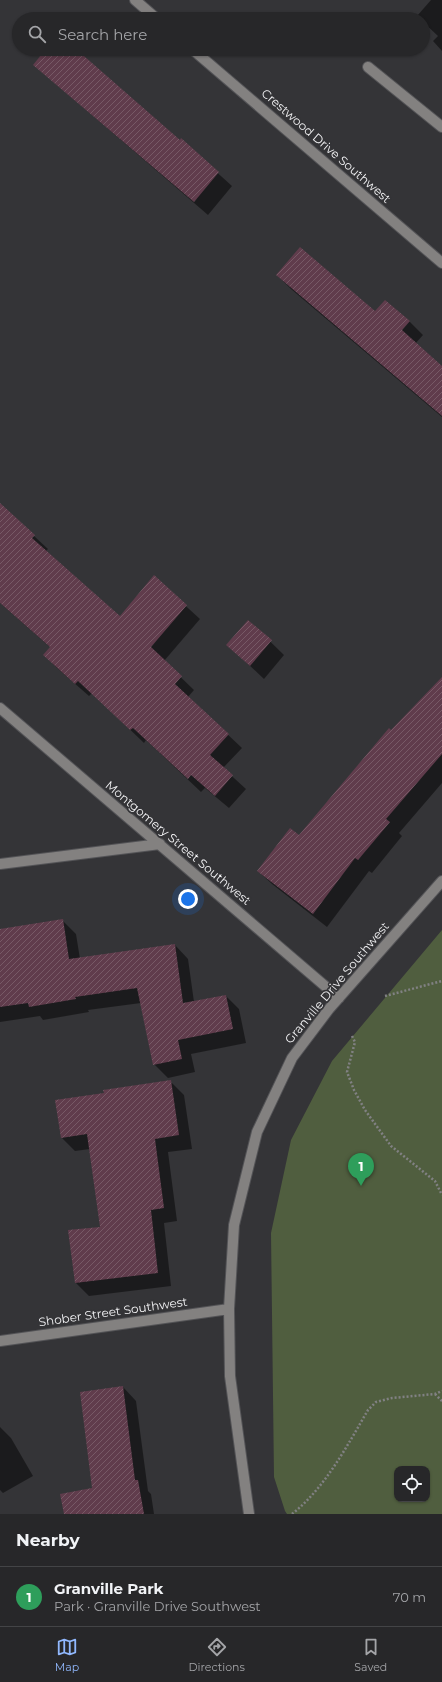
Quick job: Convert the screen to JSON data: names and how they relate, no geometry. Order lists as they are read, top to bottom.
{
  "streets": {
    "street": [
      "Crestwood Drive Southwest",
      "Montgomery Street Southwest",
      "Granville Drive Southwest",
      "Shober Street Southwest"
    ]
  },
  "crossings": [
    ["Montgomery Street Southwest", "Granville Drive Southwest"],
    ["Granville Drive Southwest", "Shober Street Southwest"]
  ],
  "page": {
    "search": "Search here",
    "pins": "1",
    "heading": "Nearby",
    "list": [
      {
        "mark": "1",
        "name": "Granville Park",
        "note": "Park · Granville Drive Southwest",
        "value": "70 m"
      }
    ],
    "nav": ["Map", "Directions", "Saved"]
  }
}
